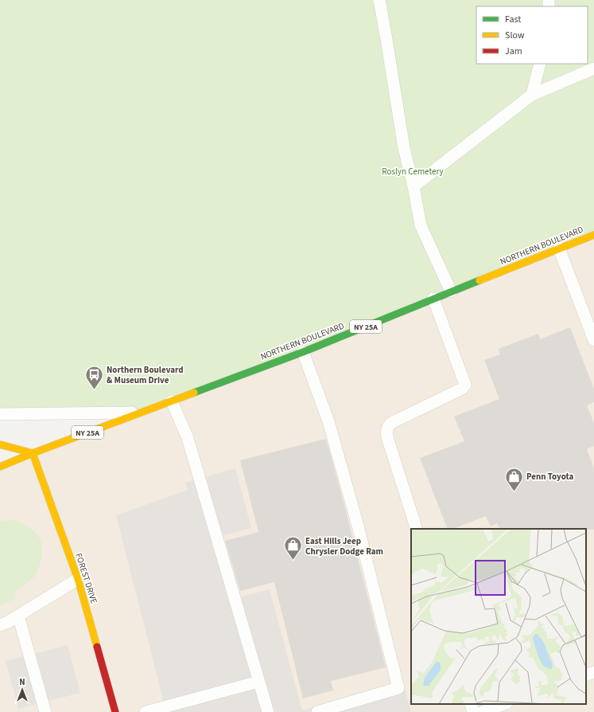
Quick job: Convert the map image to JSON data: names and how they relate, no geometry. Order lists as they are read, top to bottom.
{
  "streets": {
    "main road": ["NORTHERN BOULEVARD", "NY 25A", "FOREST DRIVE"]
  },
  "crossings": [
    ["NORTHERN BOULEVARD", "FOREST DRIVE"]
  ],
  "parks": ["Roslyn Cemetery"],
  "places": {
    "bus stop": ["Northern Boulevard & Museum Drive"],
    "shop": ["Penn Toyota", "East Hills Jeep Chrysler Dodge Ram"]
  },
  "legend": ["Fast", "Slow", "Jam"],
  "north": "top"
}
